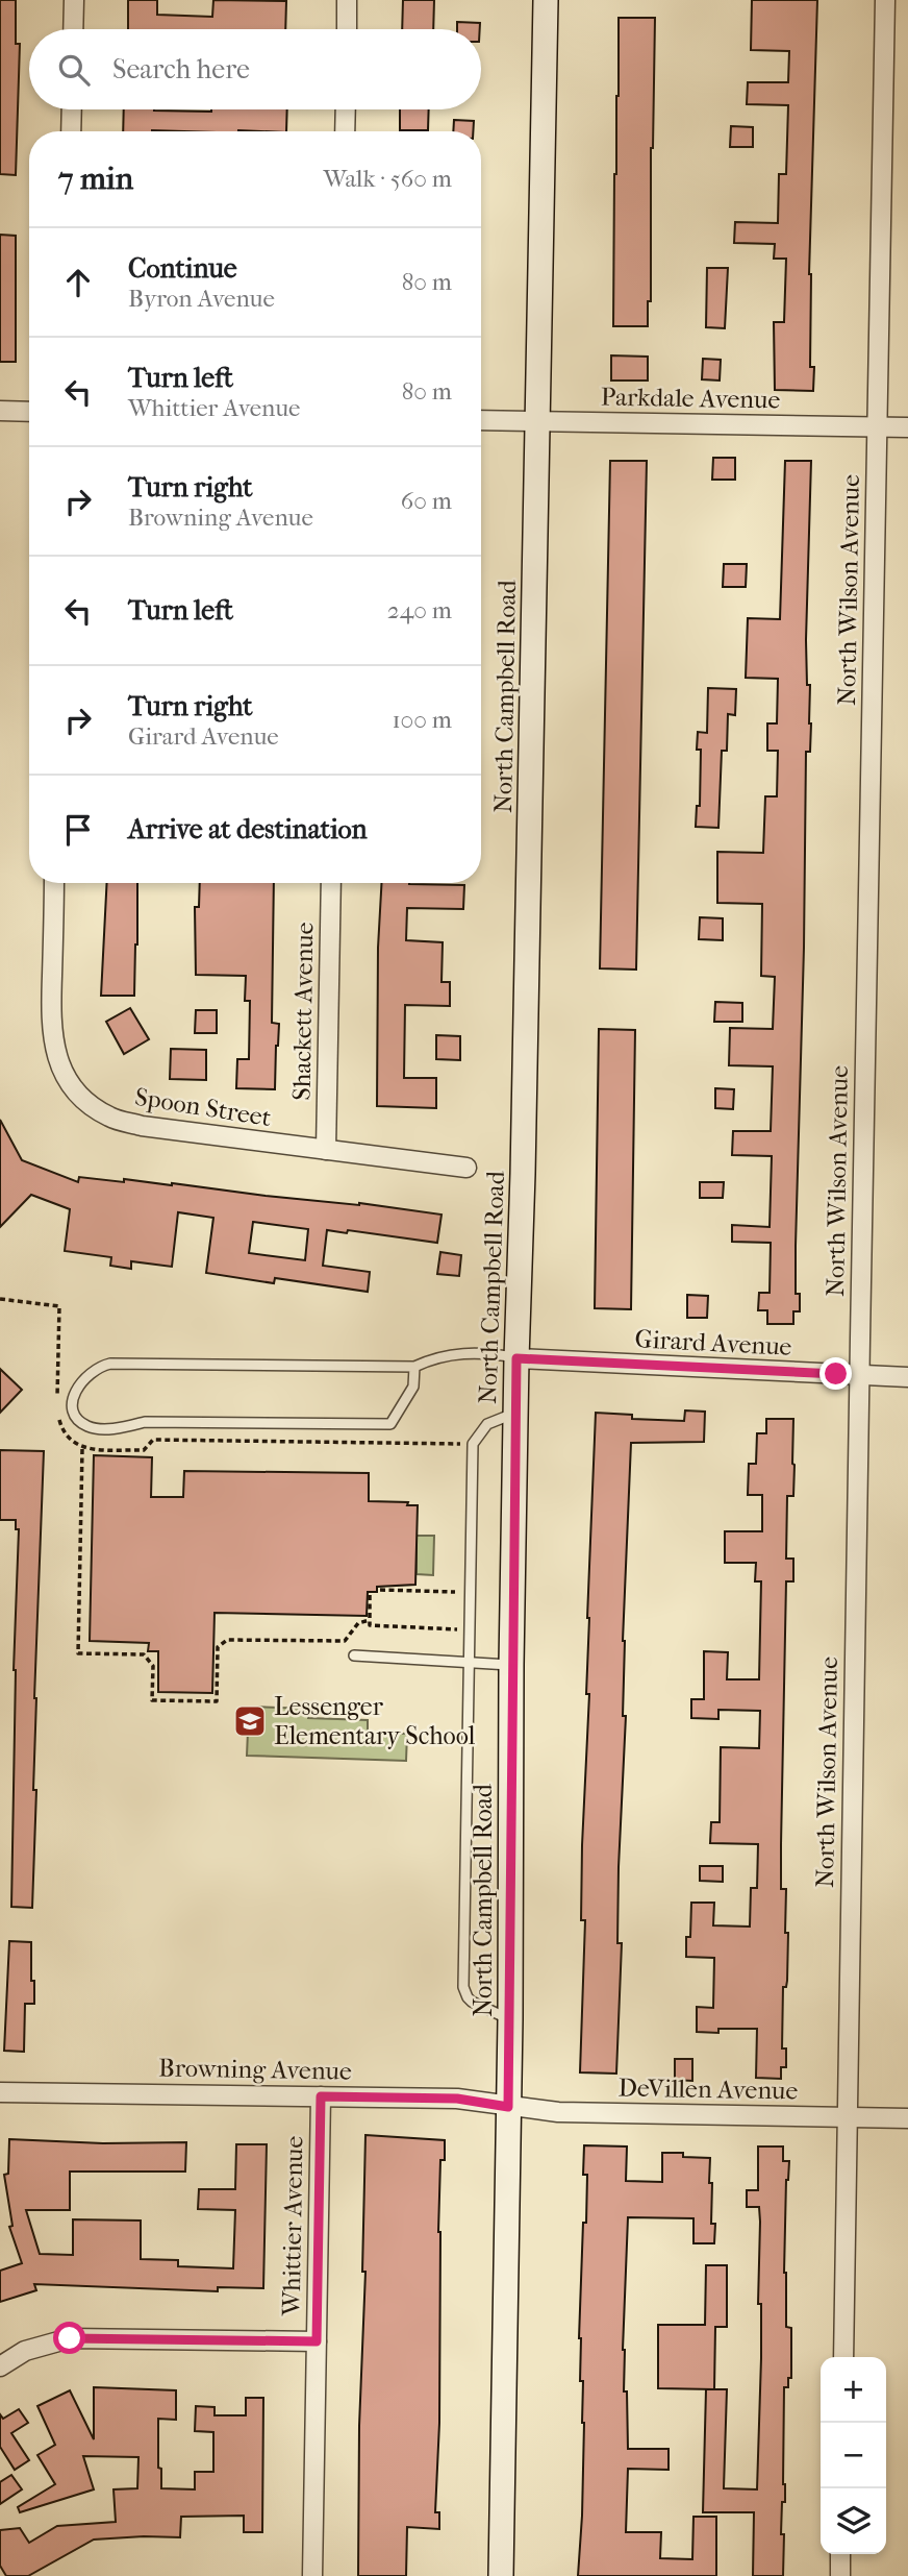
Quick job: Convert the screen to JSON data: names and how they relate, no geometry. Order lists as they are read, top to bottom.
{
  "streets": {
    "street": [
      "Parkdale Avenue",
      "North Wilson Avenue",
      "North Campbell Road",
      "Shackett Avenue",
      "Spoon Street",
      "Girard Avenue",
      "Browning Avenue",
      "DeVillen Avenue",
      "Whittier Avenue"
    ]
  },
  "crossings": [
    ["Parkdale Avenue", "North Wilson Avenue"],
    ["Parkdale Avenue", "North Campbell Road"],
    ["North Wilson Avenue", "Girard Avenue"],
    ["North Wilson Avenue", "DeVillen Avenue"],
    ["North Campbell Road", "Girard Avenue"],
    ["North Campbell Road", "Browning Avenue"],
    ["North Campbell Road", "DeVillen Avenue"],
    ["Shackett Avenue", "Spoon Street"],
    ["Browning Avenue", "DeVillen Avenue"],
    ["Browning Avenue", "Whittier Avenue"]
  ],
  "places": {
    "school or university": ["Lessenger Elementary School"]
  },
  "page": {
    "search": "Search here",
    "heading": ["7 min", "Walk · 560 m"],
    "list": [
      ["Continue", "Byron Avenue", "80 m"],
      ["Turn left", "Whittier Avenue", "80 m"],
      ["Turn right", "Browning Avenue", "60 m"],
      ["Turn left", "240 m"],
      ["Turn right", "Girard Avenue", "100 m"],
      "Arrive at destination"
    ],
    "map_buttons": ["+", "−"]
  }
}
